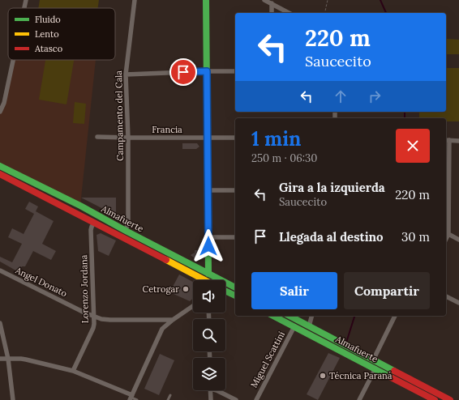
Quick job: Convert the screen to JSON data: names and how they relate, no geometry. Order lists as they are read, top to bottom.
{
  "streets": {
    "main road": ["Almafuerte"],
    "street": [
      "Campamento del Cala",
      "Francia",
      "Angel Donato",
      "Lorenzo Jordana",
      "Miguel Scattini"
    ]
  },
  "crossings": [
    ["Campamento del Cala", "Francia"],
    ["Campamento del Cala", "Almafuerte"],
    ["Almafuerte", "Lorenzo Jordana"],
    ["Almafuerte", "Miguel Scattini"],
    ["Angel Donato", "Lorenzo Jordana"]
  ],
  "places": ["Cetrogar", "Técnica Paraná"],
  "legend": ["Fluido", "Lento", "Atasco"],
  "page": {
    "turn": ["220 m", "Saucecito"],
    "heading": ["1 min", "250 m · 06:30"],
    "list": [
      {
        "name": "Gira a la izquierda",
        "note": "Saucecito",
        "value": "220 m"
      },
      {
        "name": "Llegada al destino",
        "value": "30 m"
      }
    ],
    "buttons": ["Salir", "Compartir"]
  }
}
